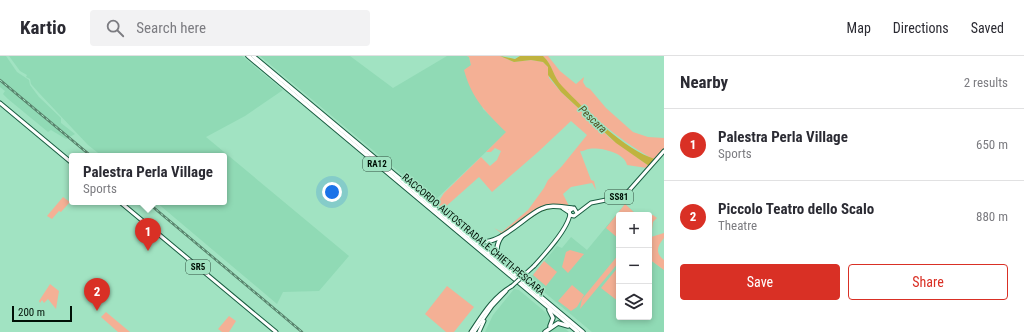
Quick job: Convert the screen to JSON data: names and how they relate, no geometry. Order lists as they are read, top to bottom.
{
  "streets": {
    "highway": ["RA12", "RACCORDO AUTOSTRADALE CHIETI-PESCARA"],
    "main road": ["SS81", "SR5"]
  },
  "water": ["Pescara"],
  "scale_bar": "200 m",
  "page": {
    "header": "Kartio",
    "search": "Search here",
    "nav": ["Map", "Directions", "Saved"],
    "heading": ["Nearby", "2 results"],
    "list": [
      {
        "mark": "1",
        "name": "Palestra Perla Village",
        "note": "Sports",
        "value": "650 m"
      },
      {
        "mark": "2",
        "name": "Piccolo Teatro dello Scalo",
        "note": "Theatre",
        "value": "880 m"
      }
    ],
    "popup": ["Palestra Perla Village", "Sports"],
    "map_buttons": ["+", "−"],
    "pins": ["1", "2"],
    "buttons": ["Save", "Share"],
    "scale": "200 m"
  }
}
